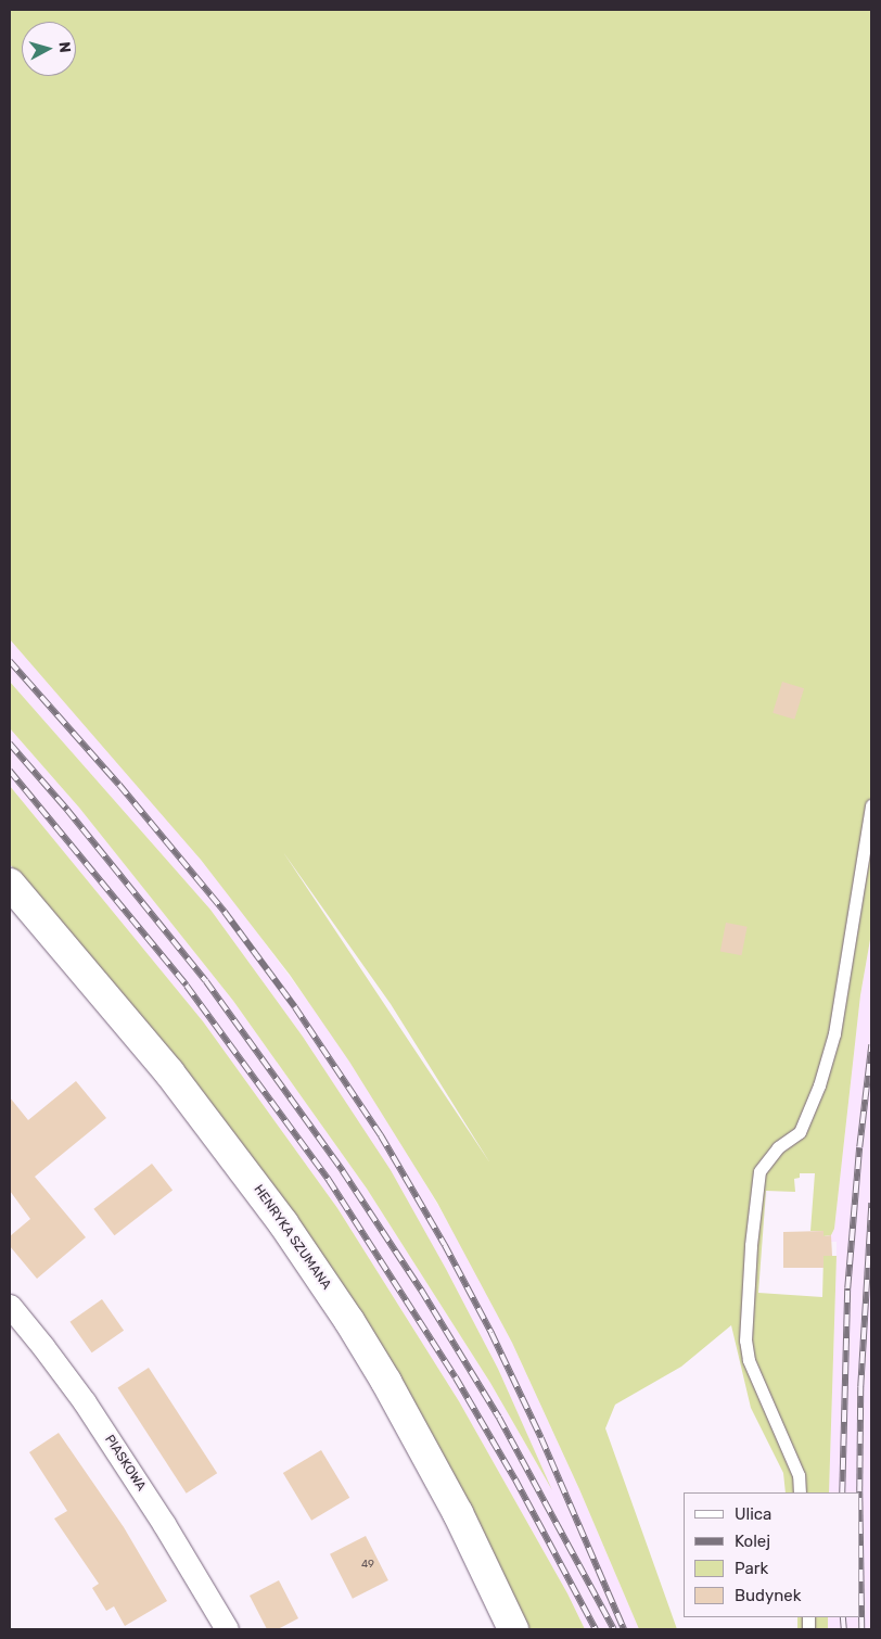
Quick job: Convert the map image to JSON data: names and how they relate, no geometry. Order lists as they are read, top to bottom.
{
  "streets": {
    "street": ["HENRYKA SZUMANA", "PIASKOWA"]
  },
  "house_numbers": ["49"],
  "legend": [
    "Ulica",
    "Kolej",
    "Park",
    "Budynek"
  ],
  "north": "right"
}
